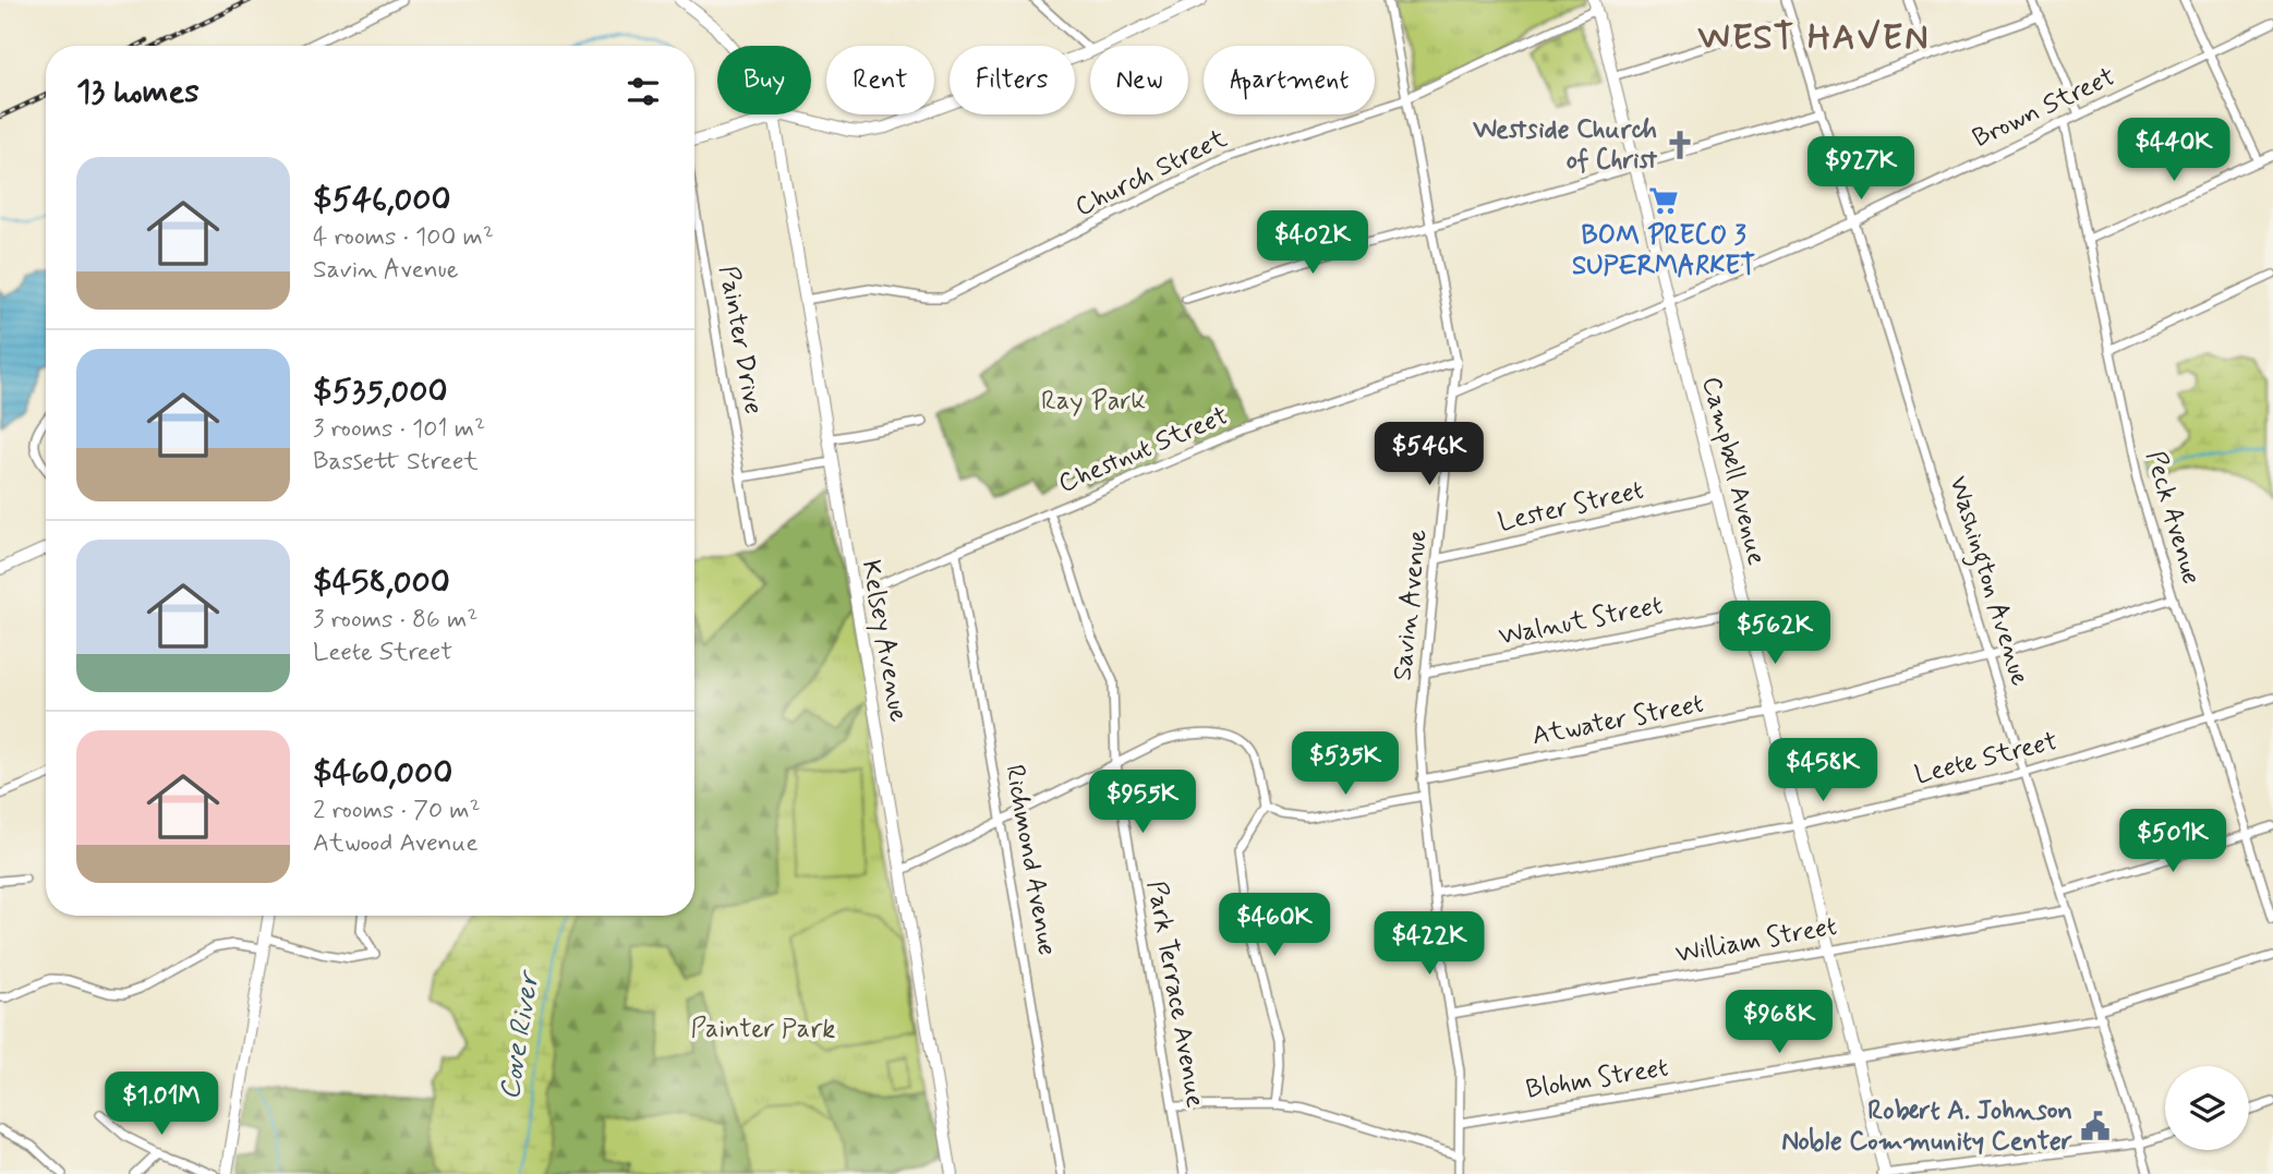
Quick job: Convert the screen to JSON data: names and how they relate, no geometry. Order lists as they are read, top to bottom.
{
  "streets": {
    "main road": ["Campbell Avenue", "Kelsey Avenue"],
    "street": [
      "Brown Street",
      "Church Street",
      "Painter Drive",
      "Chestnut Street",
      "Lester Street",
      "Peck Avenue",
      "Washington Avenue",
      "Savin Avenue",
      "Walnut Street",
      "Atwater Street",
      "Leete Street",
      "Richmond Avenue",
      "William Street",
      "Park Terrace Avenue",
      "Blohm Street"
    ]
  },
  "crossings": [
    ["Brown Street", "Campbell Avenue"],
    ["Brown Street", "Peck Avenue"],
    ["Brown Street", "Washington Avenue"],
    ["Brown Street", "Savin Avenue"],
    ["Church Street", "Campbell Avenue"],
    ["Church Street", "Savin Avenue"],
    ["Church Street", "Kelsey Avenue"],
    ["Chestnut Street", "Savin Avenue"],
    ["Chestnut Street", "Kelsey Avenue"],
    ["Chestnut Street", "Richmond Avenue"],
    ["Chestnut Street", "Park Terrace Avenue"],
    ["Campbell Avenue", "Lester Street"],
    ["Campbell Avenue", "Walnut Street"],
    ["Campbell Avenue", "Atwater Street"],
    ["Campbell Avenue", "Leete Street"],
    ["Campbell Avenue", "William Street"],
    ["Campbell Avenue", "Blohm Street"],
    ["Lester Street", "Savin Avenue"],
    ["Peck Avenue", "Atwater Street"],
    ["Peck Avenue", "Leete Street"],
    ["Washington Avenue", "Atwater Street"],
    ["Washington Avenue", "Leete Street"],
    ["Washington Avenue", "William Street"],
    ["Washington Avenue", "Blohm Street"],
    ["Savin Avenue", "Walnut Street"],
    ["Savin Avenue", "Atwater Street"],
    ["Savin Avenue", "Leete Street"],
    ["Savin Avenue", "William Street"],
    ["Savin Avenue", "Blohm Street"]
  ],
  "districts": ["WEST HAVEN"],
  "water": ["Cove River"],
  "parks": ["Ray Park", "Painter Park"],
  "places": {
    "church": ["Westside Church of Christ"],
    "supermarket": ["BOM PRECO 3 SUPERMARKET"],
    "public building": ["Robert A. Johnson Noble Community Center"]
  },
  "page": {
    "chip": [
      "Buy",
      "Rent",
      "Filters",
      "New",
      "Apartment"
    ],
    "heading": "13 homes",
    "price": [
      "$440K",
      "$927K",
      "$402K",
      "$546K",
      "$562K",
      "$535K",
      "$458K",
      "$955K",
      "$501K",
      "$460K",
      "$422K",
      "$968K",
      "$1.01M"
    ],
    "list": [
      {
        "name": "$546,000",
        "note": "4 rooms · 100 m² · Savin Avenue"
      },
      {
        "name": "$535,000",
        "note": "3 rooms · 101 m² · Bassett Street"
      },
      {
        "name": "$458,000",
        "note": "3 rooms · 86 m² · Leete Street"
      },
      {
        "name": "$460,000",
        "note": "2 rooms · 70 m² · Atwood Avenue"
      }
    ]
  }
}
